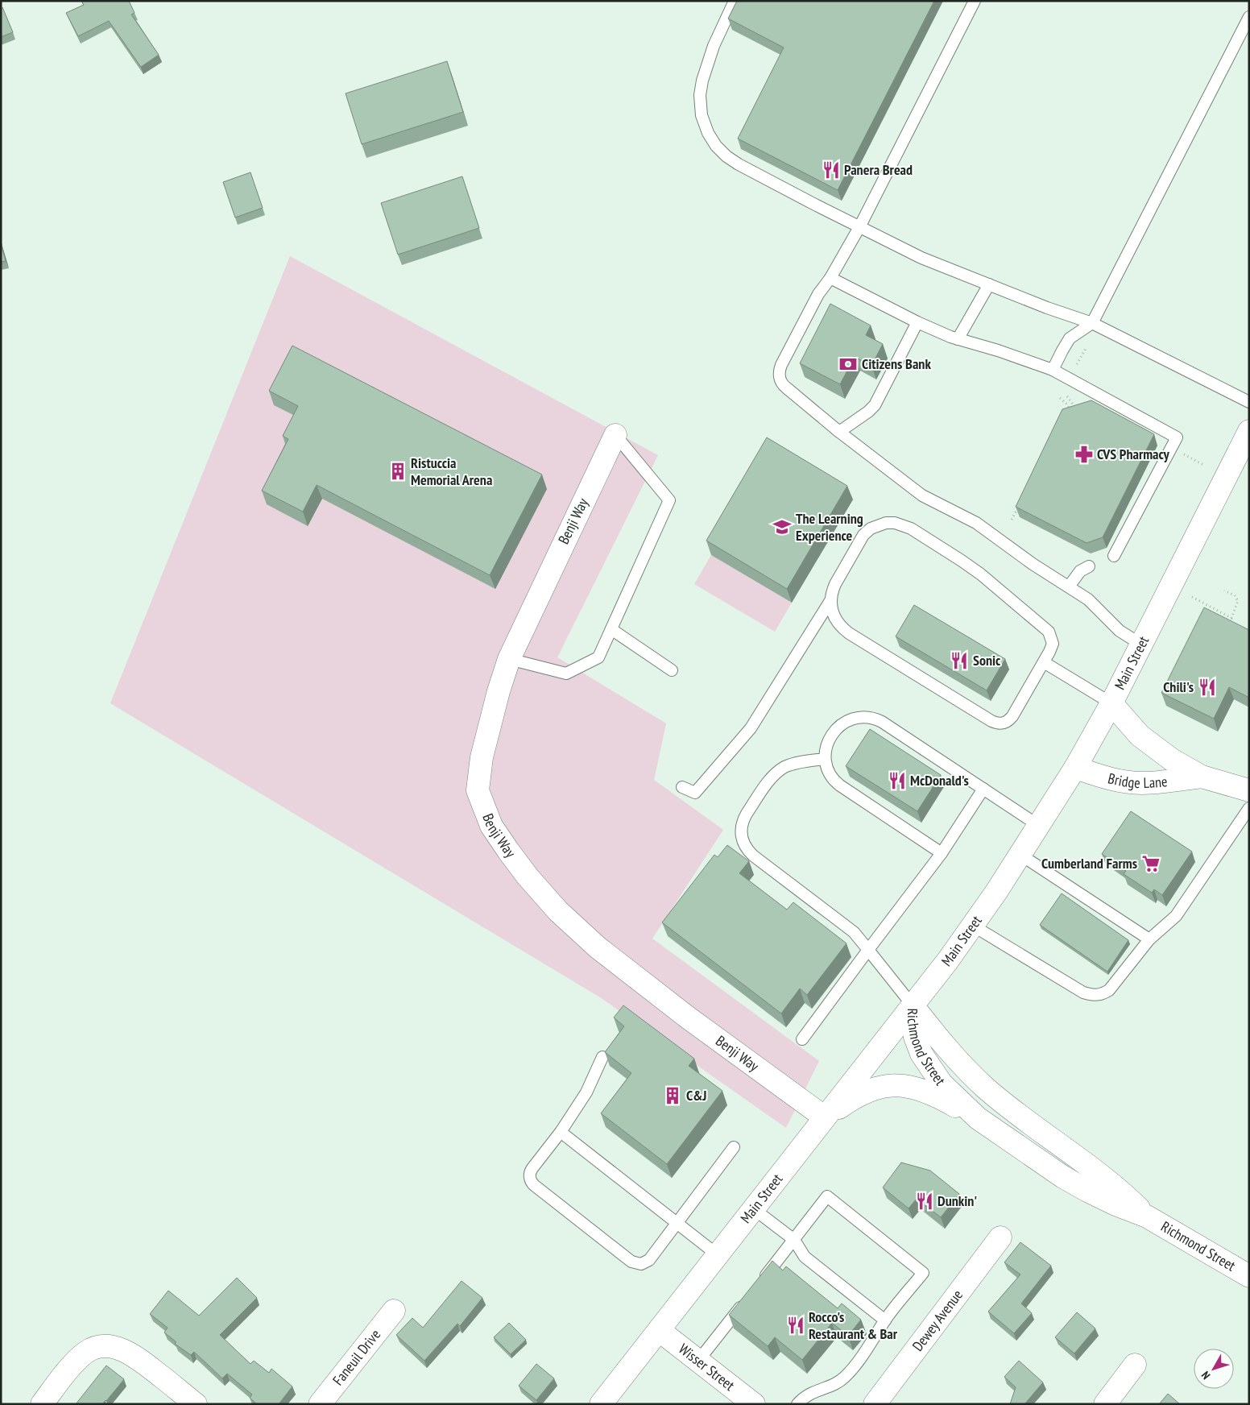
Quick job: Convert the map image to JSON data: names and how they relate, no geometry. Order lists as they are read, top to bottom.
{
  "streets": {
    "main road": [
      "Benji Way",
      "Main Street",
      "Bridge Lane",
      "Richmond Street",
      "Dewey Avenue",
      "Faneuil Drive",
      "Wisser Street"
    ]
  },
  "crossings": [
    ["Benji Way", "Main Street"],
    ["Main Street", "Bridge Lane"],
    ["Main Street", "Richmond Street"],
    ["Main Street", "Wisser Street"]
  ],
  "places": {
    "restaurant": [
      "Panera Bread",
      "Sonic",
      "Chili's",
      "McDonald's",
      "Dunkin'",
      "Rocco's Restaurant & Bar"
    ],
    "bank": ["Citizens Bank"],
    "pharmacy": ["CVS Pharmacy"],
    "building": ["Ristuccia Memorial Arena", "C&J"],
    "school or university": ["The Learning Experience"],
    "supermarket": ["Cumberland Farms"]
  },
  "north": "bottom left"
}
